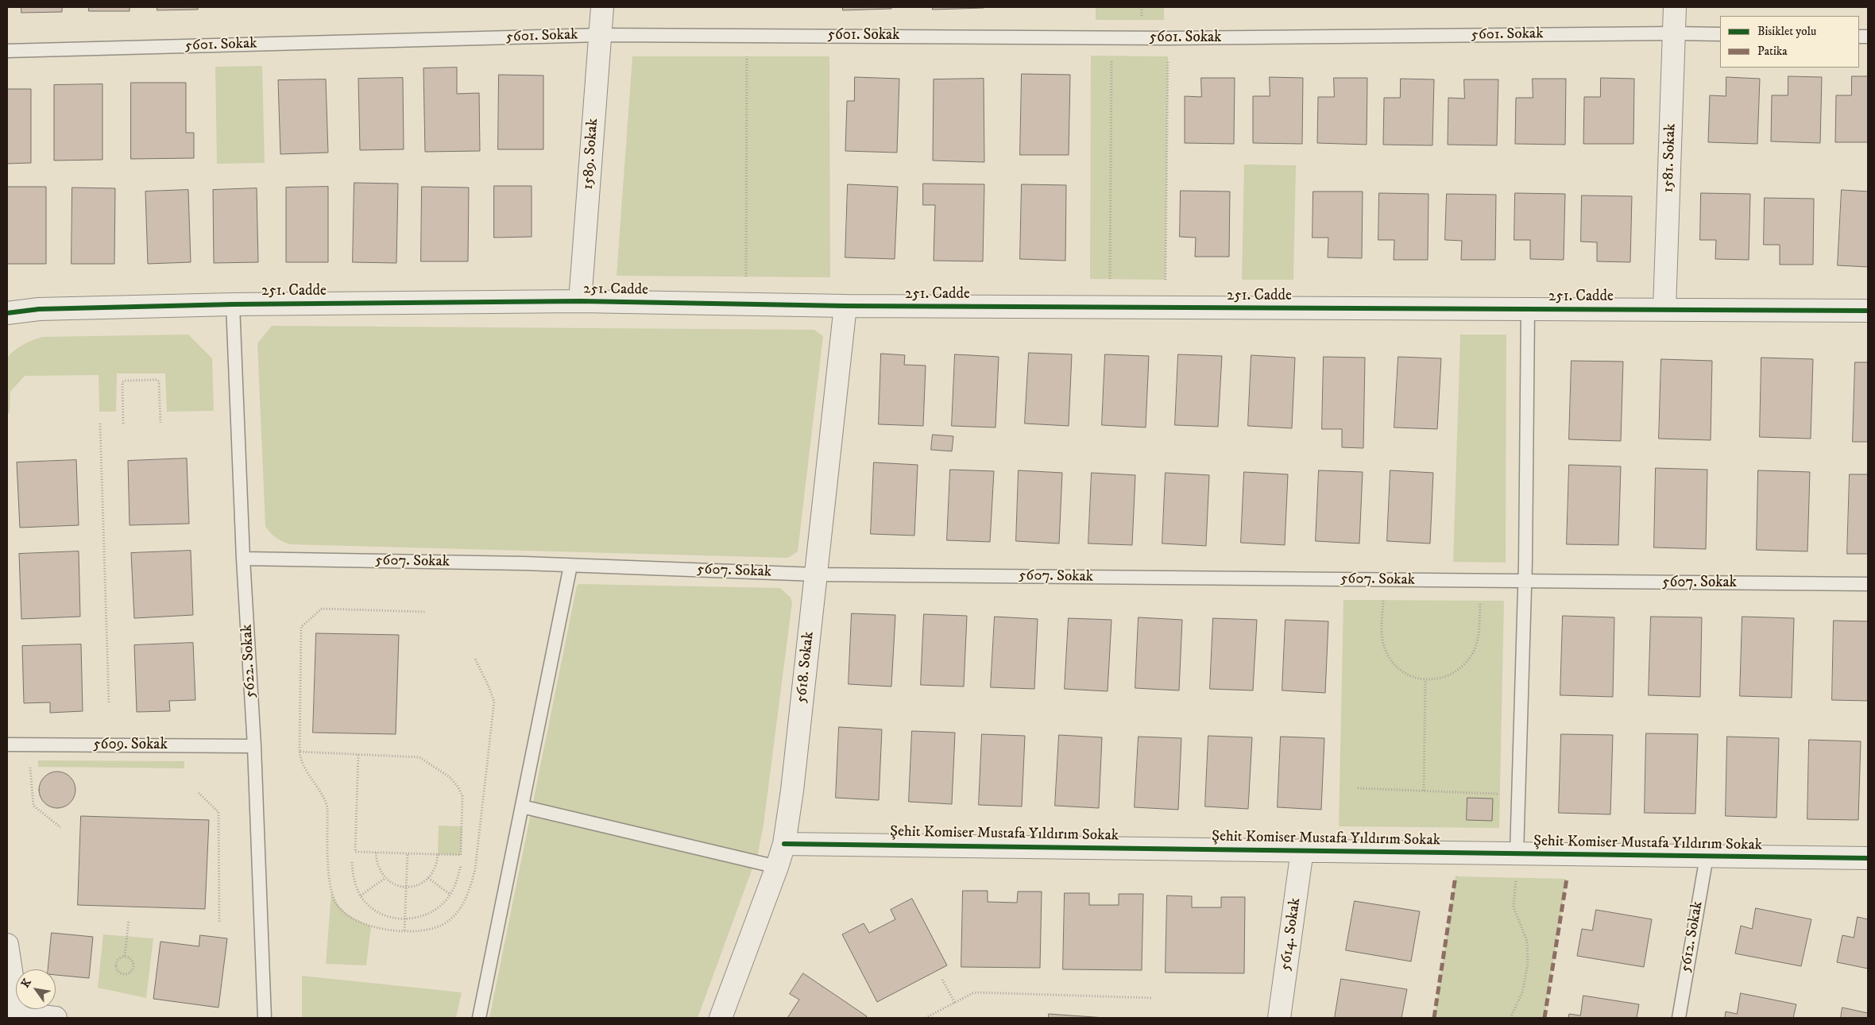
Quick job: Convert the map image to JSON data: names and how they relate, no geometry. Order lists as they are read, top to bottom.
{
  "streets": {
    "street": [
      "1589. Sokak",
      "1581. Sokak",
      "251. Cadde",
      "5618. Sokak",
      "Şehit Komiser Mustafa Yıldırım Sokak",
      "5614. Sokak"
    ],
    "lane": [
      "5601. Sokak",
      "5607. Sokak",
      "5622. Sokak",
      "5609. Sokak",
      "5612. Sokak"
    ]
  },
  "crossings": [
    ["5601. Sokak", "1589. Sokak"],
    ["5601. Sokak", "1581. Sokak"],
    ["1589. Sokak", "251. Cadde"],
    ["1581. Sokak", "251. Cadde"],
    ["251. Cadde", "5622. Sokak"],
    ["251. Cadde", "5618. Sokak"],
    ["5607. Sokak", "5622. Sokak"],
    ["5607. Sokak", "5618. Sokak"],
    ["5622. Sokak", "5609. Sokak"],
    ["5618. Sokak", "Şehit Komiser Mustafa Yıldırım Sokak"],
    ["Şehit Komiser Mustafa Yıldırım Sokak", "5614. Sokak"],
    ["Şehit Komiser Mustafa Yıldırım Sokak", "5612. Sokak"]
  ],
  "legend": ["Bisiklet yolu", "Patika"],
  "north": "top left"
}
